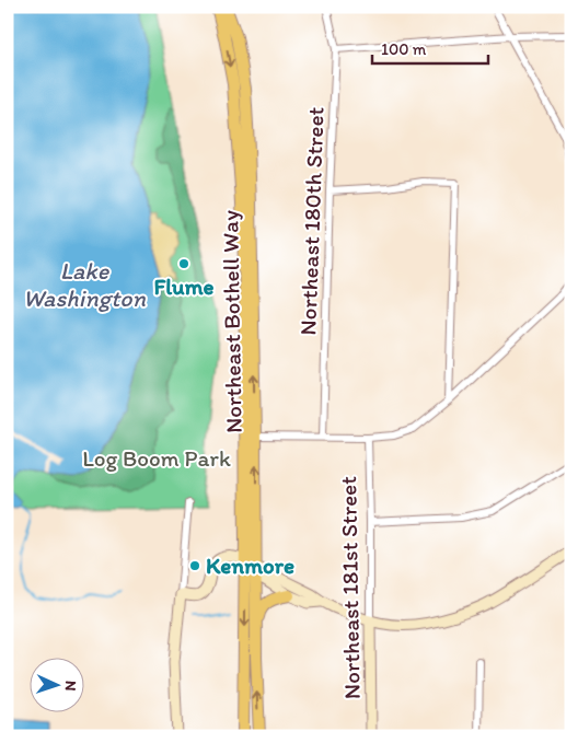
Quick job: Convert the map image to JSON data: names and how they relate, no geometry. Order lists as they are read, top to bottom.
{
  "streets": {
    "main road": ["Northeast Bothell Way", "Northeast 181st Street"],
    "street": ["Northeast 180th Street"]
  },
  "water": ["Lake Washington"],
  "parks": ["Log Boom Park"],
  "places": ["Flume", "Kenmore"],
  "scale_bar": "100 m",
  "north": "right"
}
